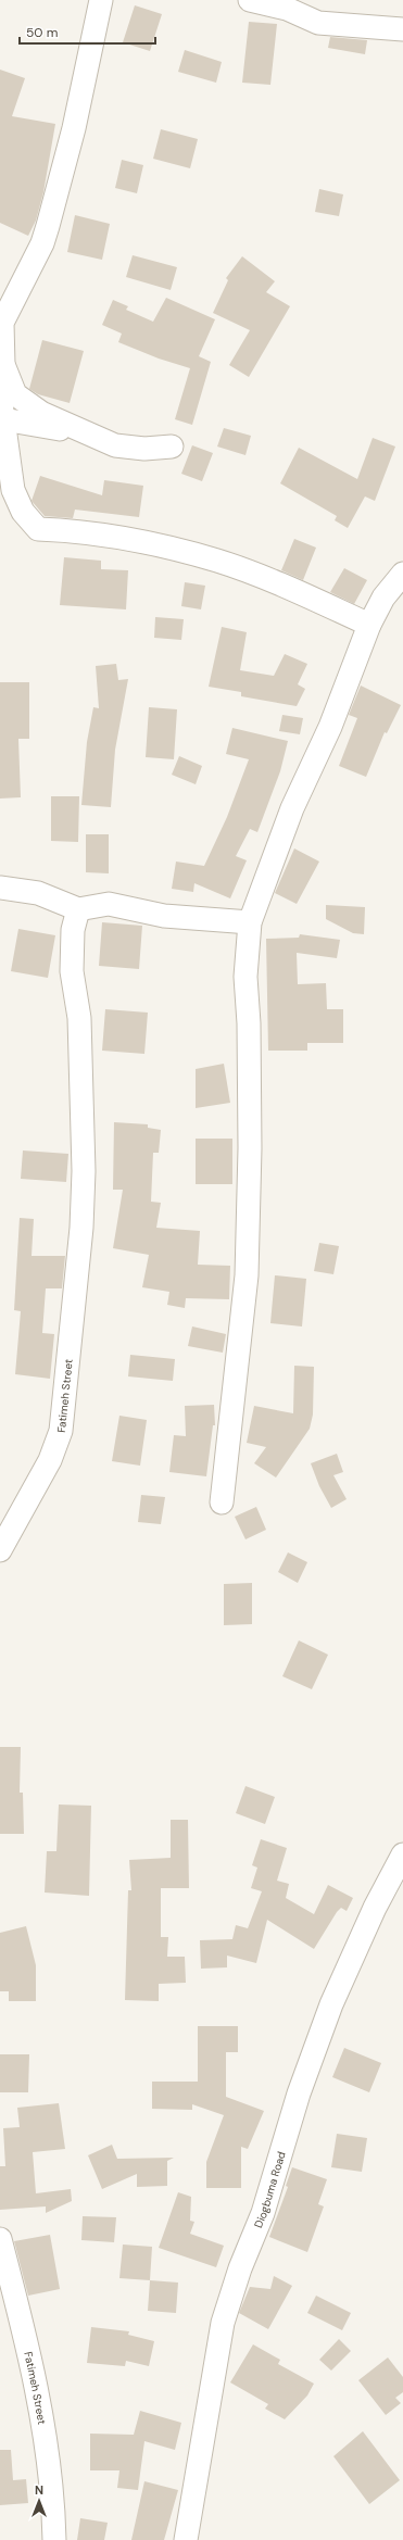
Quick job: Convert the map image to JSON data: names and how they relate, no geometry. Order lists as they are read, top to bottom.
{
  "streets": {
    "street": ["Fatimeh Street", "Diogbuma Road"]
  },
  "scale_bar": "50 m",
  "north": "top"
}
